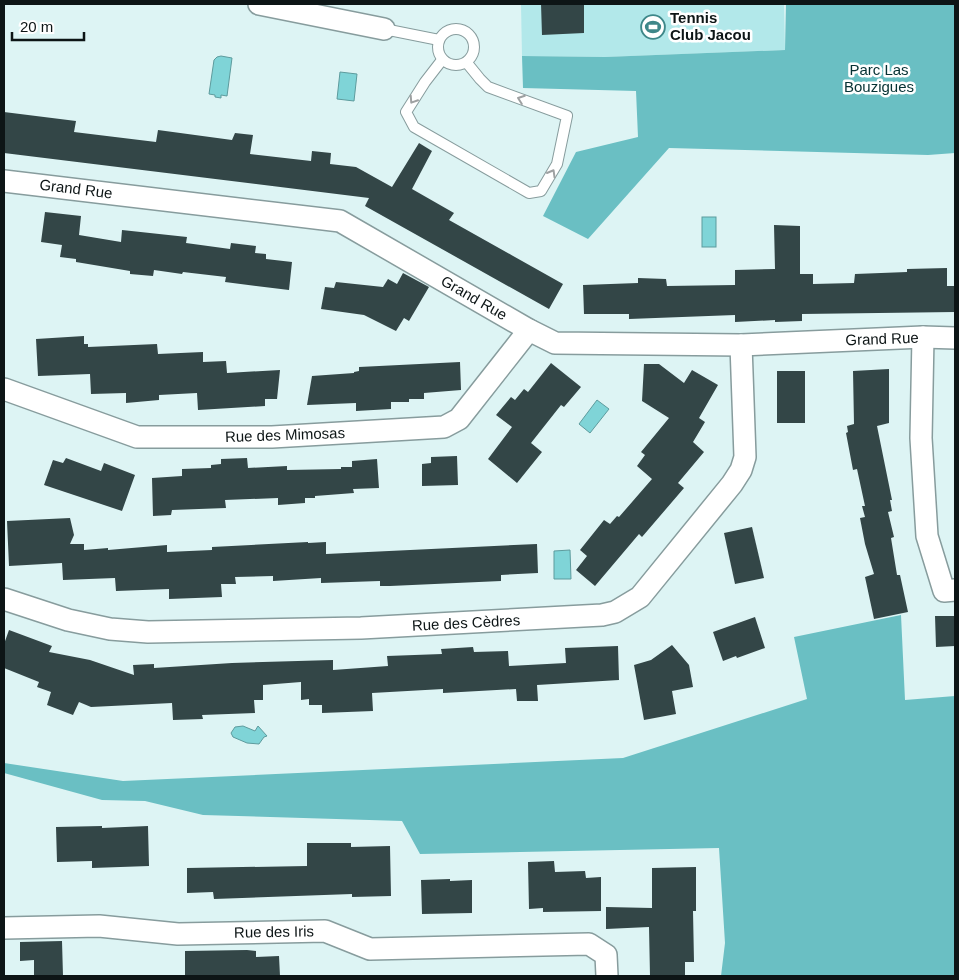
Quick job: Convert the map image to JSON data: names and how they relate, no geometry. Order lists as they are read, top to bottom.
{
  "streets": {
    "street": [
      "Grand Rue",
      "Rue des Mimosas",
      "Rue des Cèdres",
      "Rue des Iris"
    ]
  },
  "crossings": [
    ["Grand Rue", "Rue des Mimosas"],
    ["Grand Rue", "Rue des Cèdres"]
  ],
  "parks": ["Parc Las Bouzigues"],
  "places": {
    "sports": ["Tennis Club Jacou"]
  },
  "scale_bar": "20 m"
}
